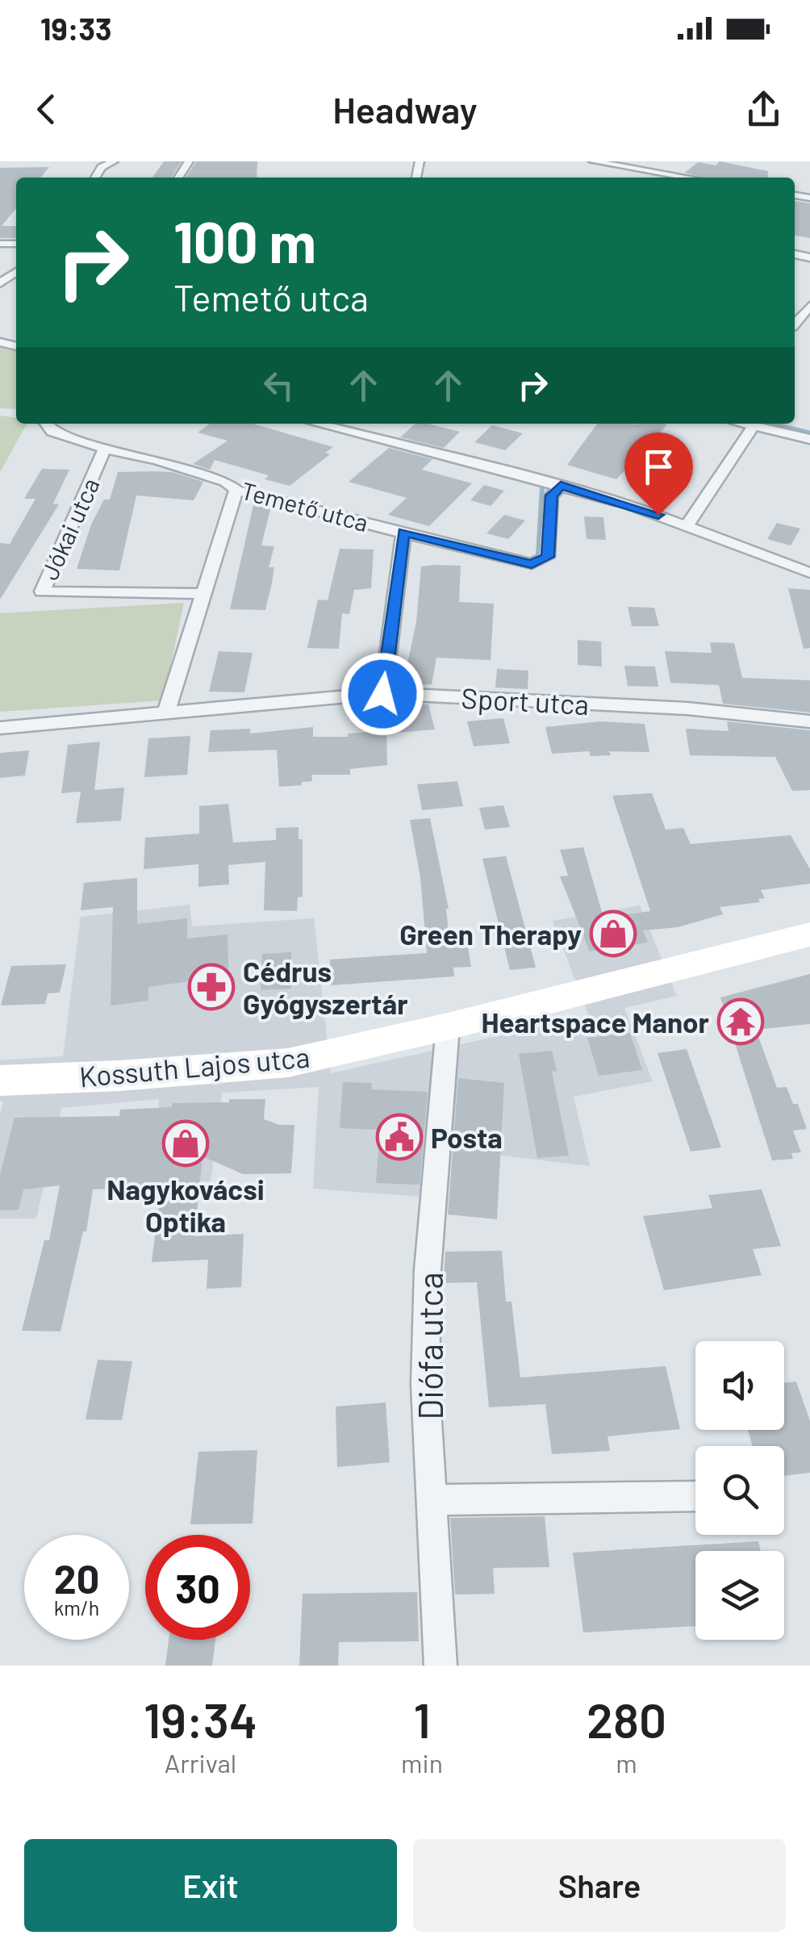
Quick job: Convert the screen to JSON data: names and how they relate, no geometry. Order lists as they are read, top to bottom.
{
  "streets": {
    "street": [
      "Temető utca",
      "Jókai utca",
      "Sport utca",
      "Kossuth Lajos utca",
      "Diófa utca"
    ]
  },
  "crossings": [
    ["Temető utca", "Jókai utca"],
    ["Kossuth Lajos utca", "Diófa utca"]
  ],
  "places": {
    "shop": ["Green Therapy", "Nagykovácsi Optika"],
    "pharmacy": ["Cédrus Gyógyszertár"],
    "temple": ["Heartspace Manor"],
    "public building": ["Posta"]
  },
  "page": {
    "status": "19:33",
    "header": "Headway",
    "turn": ["100 m", "Temető utca"],
    "speed": "20 km/h",
    "limit": "30",
    "eta": [
      "19:34",
      "Arrival",
      "1",
      "min",
      "280",
      "m"
    ],
    "buttons": ["Exit", "Share"]
  }
}
